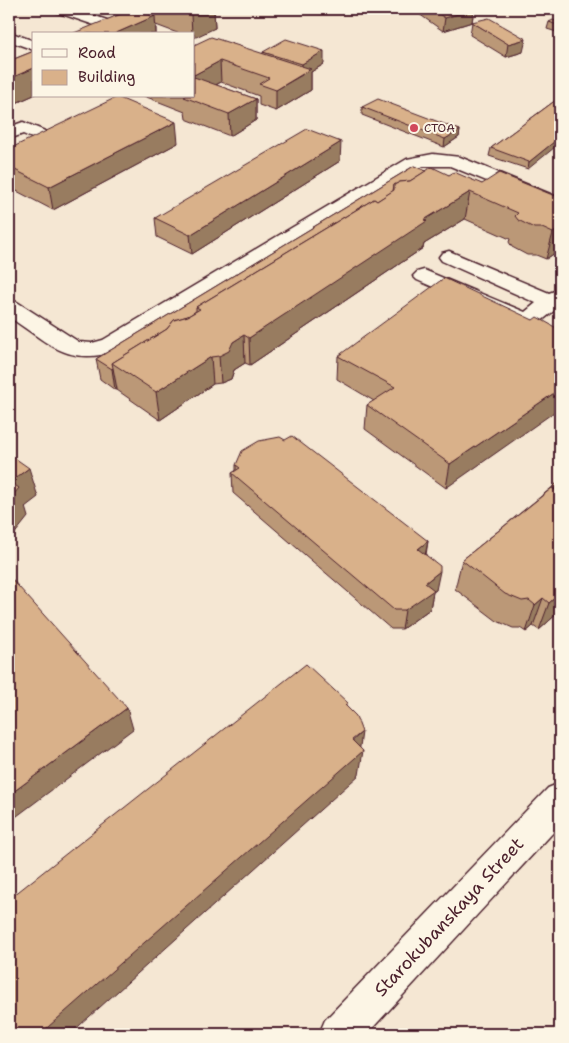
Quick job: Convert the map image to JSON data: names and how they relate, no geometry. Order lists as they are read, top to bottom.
{
  "streets": {
    "street": ["Starokubanskaya Street"]
  },
  "places": ["СТОА"],
  "legend": ["Road", "Building"]
}
